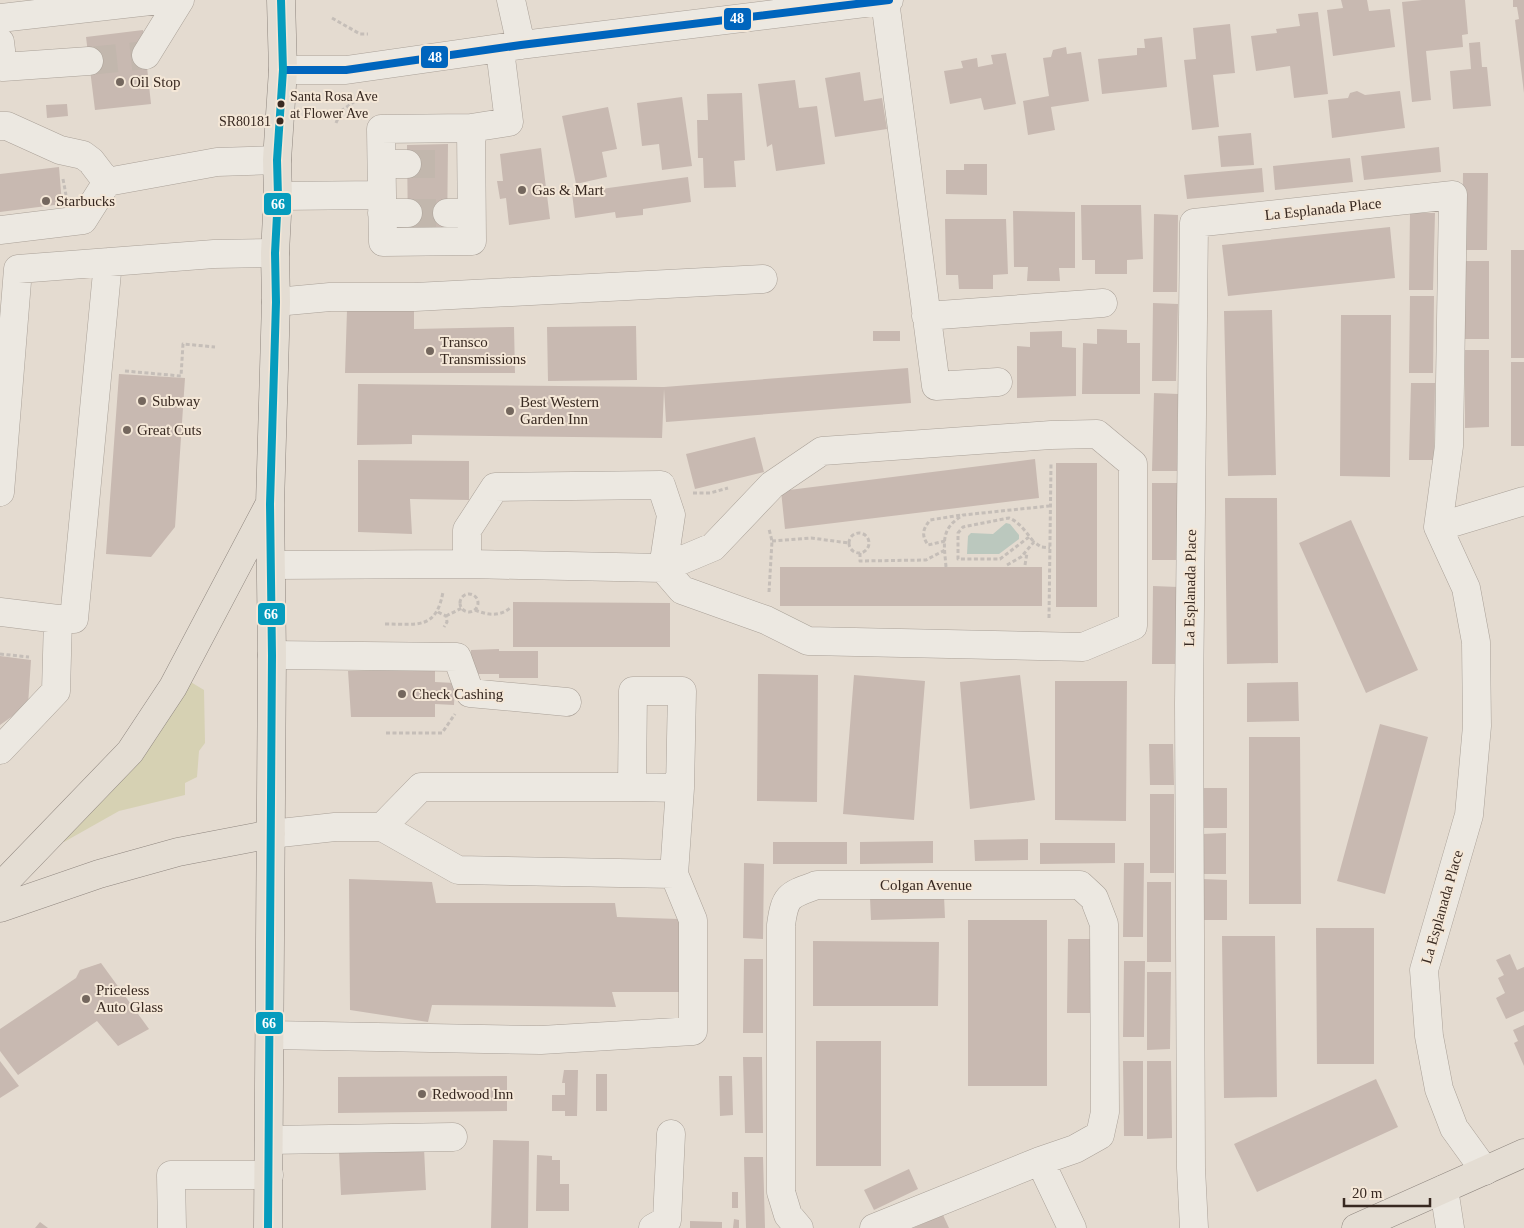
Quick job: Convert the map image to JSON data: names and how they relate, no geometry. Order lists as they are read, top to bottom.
{
  "streets": {
    "street": ["La Esplanada Place", "Colgan Avenue"]
  },
  "places": [
    "Oil Stop",
    "Santa Rosa Ave at Flower Ave",
    "SR80181",
    "Gas & Mart",
    "Starbucks",
    "Transco Transmissions",
    "Subway",
    "Best Western Garden Inn",
    "Great Cuts",
    "Check Cashing",
    "Priceless Auto Glass",
    "Redwood Inn"
  ],
  "lines": ["transit line 48", "transit line 66"],
  "scale_bar": "20 m"
}
